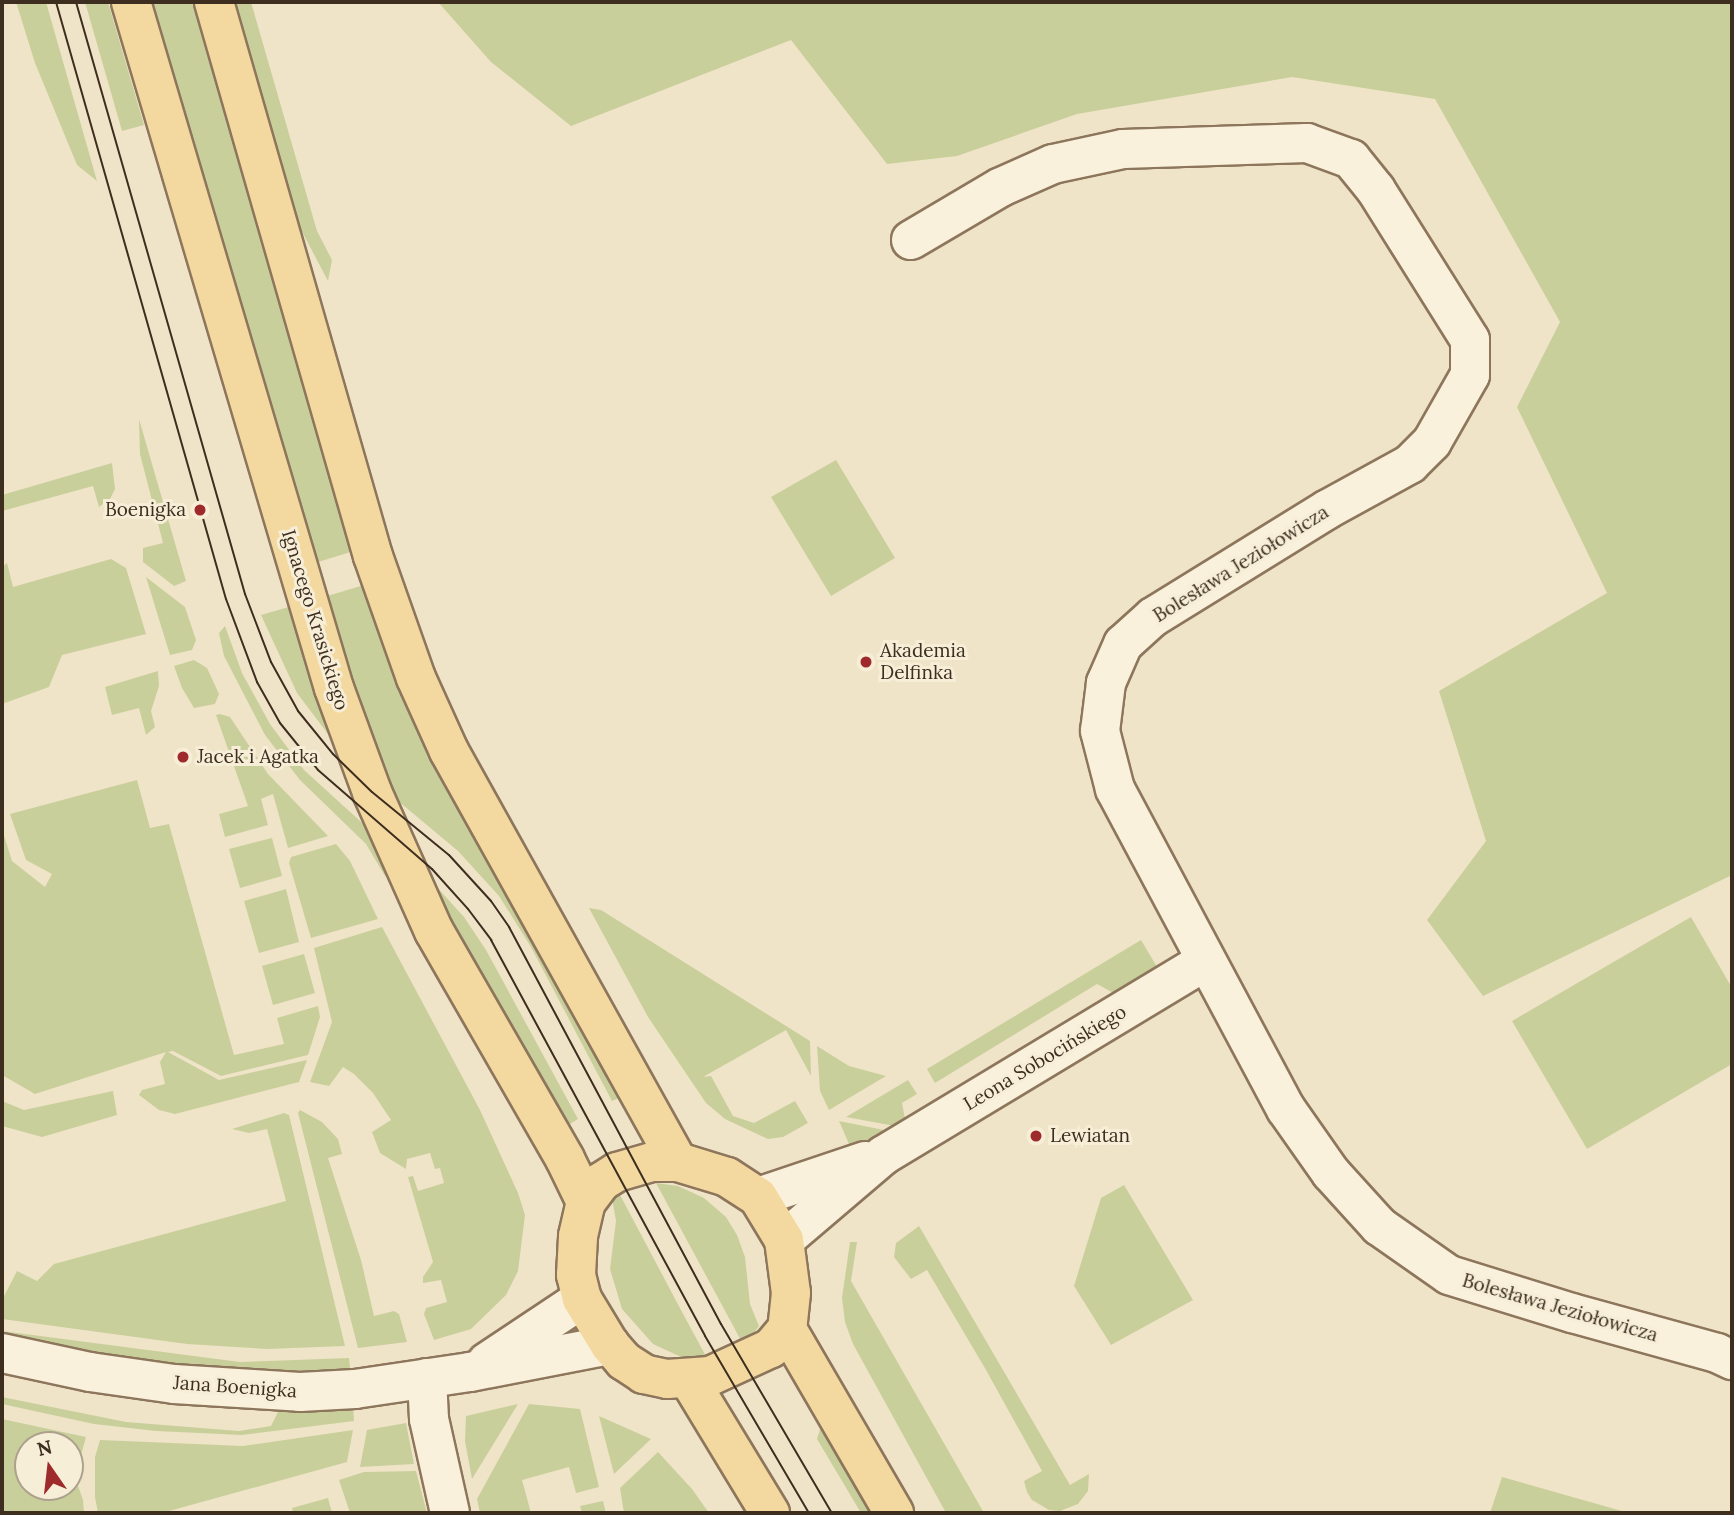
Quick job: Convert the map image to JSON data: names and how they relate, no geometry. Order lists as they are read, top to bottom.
{
  "streets": {
    "main road": ["Ignacego Krasickiego"],
    "street": ["Bolesława Jeziołowicza", "Leona Sobocińskiego", "Jana Boenigka"]
  },
  "crossings": [
    ["Bolesława Jeziołowicza", "Leona Sobocińskiego"],
    ["Ignacego Krasickiego", "Leona Sobocińskiego"],
    ["Ignacego Krasickiego", "Jana Boenigka"],
    ["Leona Sobocińskiego", "Jana Boenigka"]
  ],
  "places": [
    "Boenigka",
    "Akademia Delfinka",
    "Jacek i Agatka",
    "Lewiatan"
  ],
  "north": "top"
}
